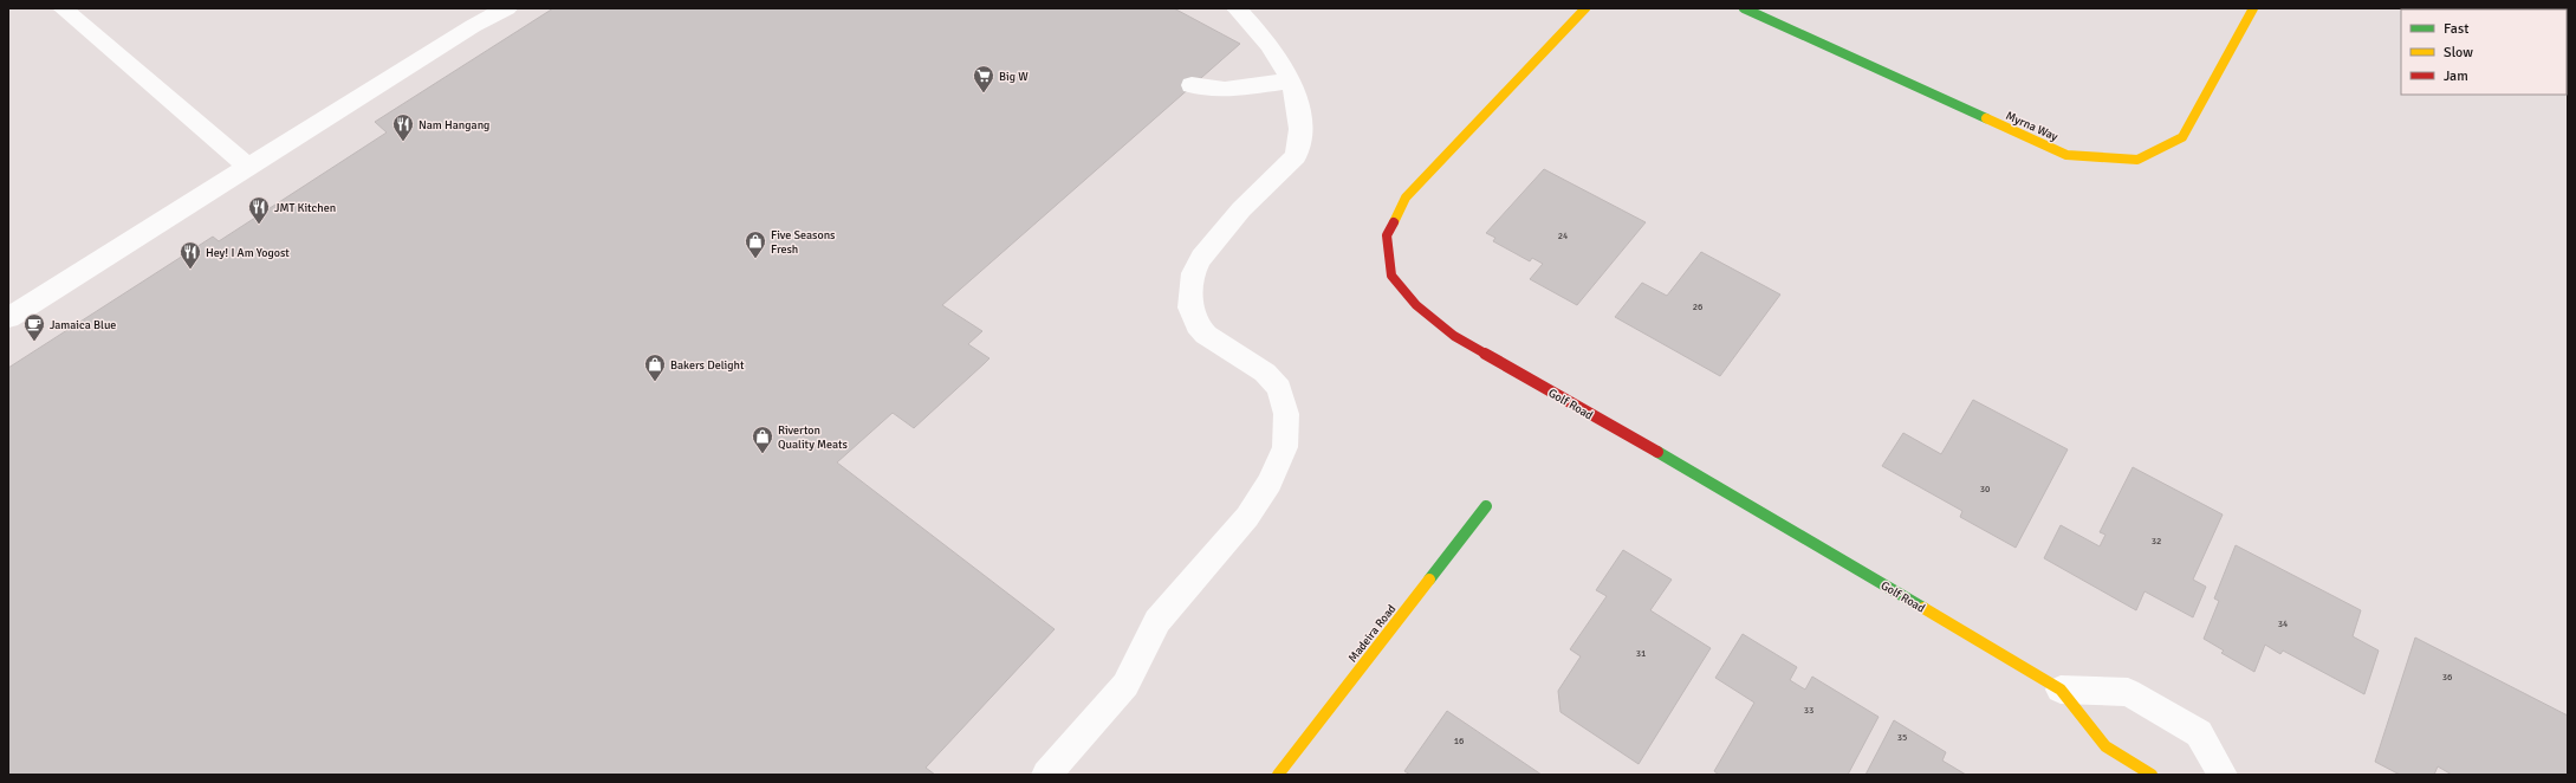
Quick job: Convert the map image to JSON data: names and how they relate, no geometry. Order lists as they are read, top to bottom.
{
  "streets": {
    "street": ["Myrna Way", "Golf Road", "Madeira Road"]
  },
  "places": {
    "supermarket": ["Big W"],
    "restaurant": ["Nam Hangang", "JMT Kitchen", "Hey! I Am Yogost"],
    "shop": ["Five Seasons Fresh", "Bakers Delight", "Riverton Quality Meats"],
    "cafe": ["Jamaica Blue"]
  },
  "house_numbers": [
    "24",
    "26",
    "30",
    "32",
    "34",
    "31",
    "36",
    "33",
    "35",
    "16"
  ],
  "legend": ["Fast", "Slow", "Jam"]
}
